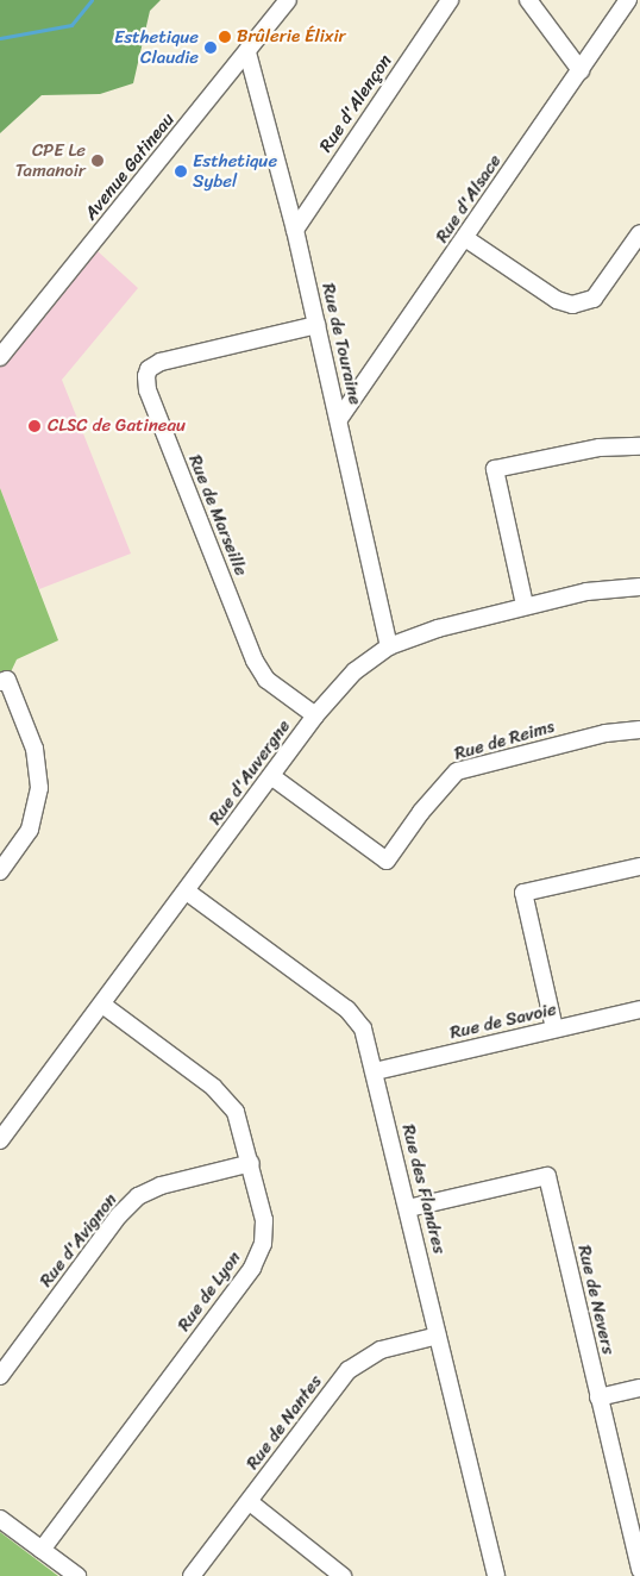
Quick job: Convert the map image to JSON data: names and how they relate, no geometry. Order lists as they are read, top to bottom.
{
  "streets": {
    "street": [
      "Rue d'Alençon",
      "Avenue Gatineau",
      "Rue d'Alsace",
      "Rue de Touraine",
      "Rue de Marseille",
      "Rue de Reims",
      "Rue d'Auvergne",
      "Rue de Savoie",
      "Rue des Flandres",
      "Rue d'Avignon",
      "Rue de Lyon",
      "Rue de Nevers",
      "Rue de Nantes"
    ]
  },
  "crossings": [
    ["Rue d'Alençon", "Rue de Touraine"],
    ["Avenue Gatineau", "Rue de Touraine"],
    ["Rue d'Alsace", "Rue de Touraine"],
    ["Rue de Touraine", "Rue de Marseille"],
    ["Rue de Touraine", "Rue d'Auvergne"],
    ["Rue de Marseille", "Rue d'Auvergne"],
    ["Rue de Reims", "Rue d'Auvergne"],
    ["Rue d'Auvergne", "Rue des Flandres"],
    ["Rue d'Auvergne", "Rue de Lyon"],
    ["Rue de Savoie", "Rue des Flandres"],
    ["Rue des Flandres", "Rue de Nevers"],
    ["Rue des Flandres", "Rue de Nantes"],
    ["Rue d'Avignon", "Rue de Lyon"]
  ],
  "places": [
    "Brûlerie Élixir",
    "Esthetique Claudie",
    "CPE Le Tamanoir",
    "Esthetique Sybel",
    "CLSC de Gatineau"
  ]
}
